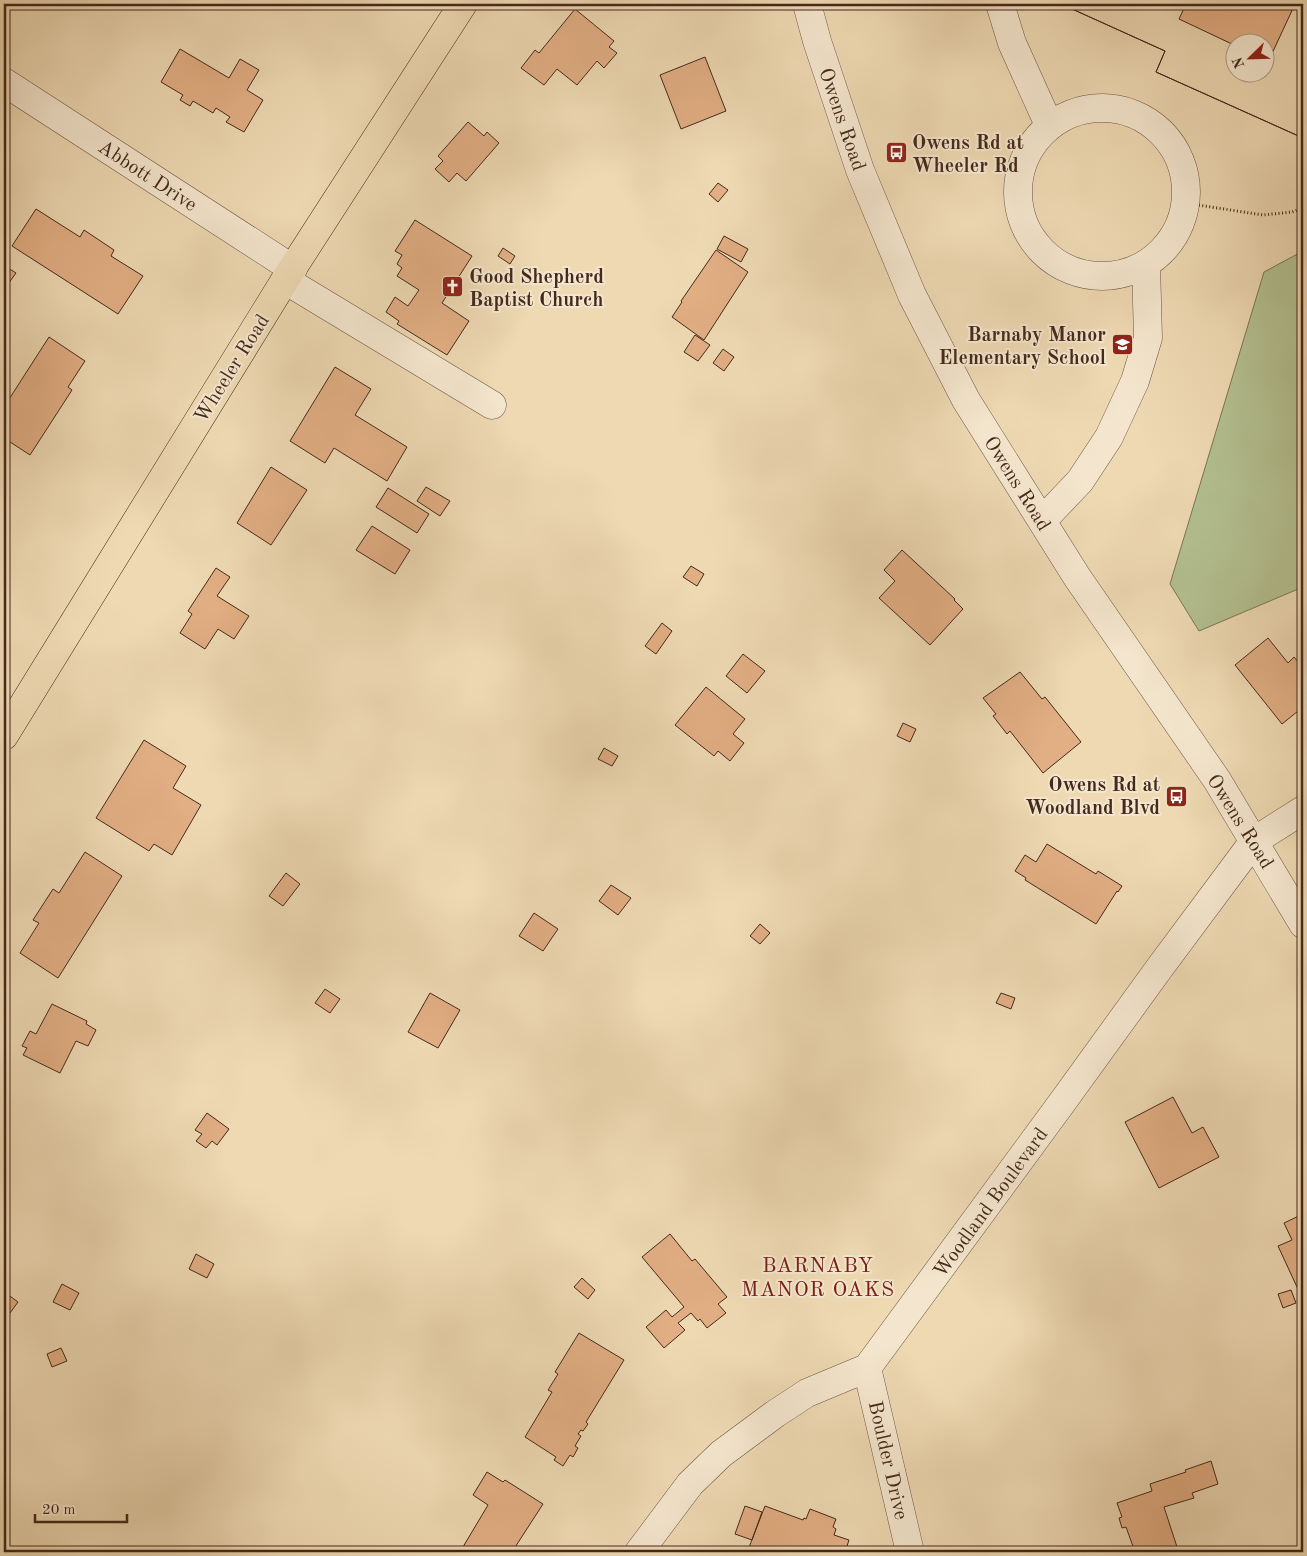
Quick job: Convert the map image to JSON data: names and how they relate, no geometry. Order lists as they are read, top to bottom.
{
  "streets": {
    "main road": ["Wheeler Road"],
    "street": [
      "Owens Road",
      "Abbott Drive",
      "Woodland Boulevard",
      "Boulder Drive"
    ]
  },
  "crossings": [
    ["Owens Road", "Woodland Boulevard"],
    ["Abbott Drive", "Wheeler Road"],
    ["Woodland Boulevard", "Boulder Drive"]
  ],
  "districts": ["BARNABY MANOR OAKS"],
  "places": {
    "bus stop": ["Owens Rd at Wheeler Rd", "Owens Rd at Woodland Blvd"],
    "church": ["Good Shepherd Baptist Church"],
    "school or university": ["Barnaby Manor Elementary School"]
  },
  "scale_bar": "20 m",
  "north": "bottom left"
}
